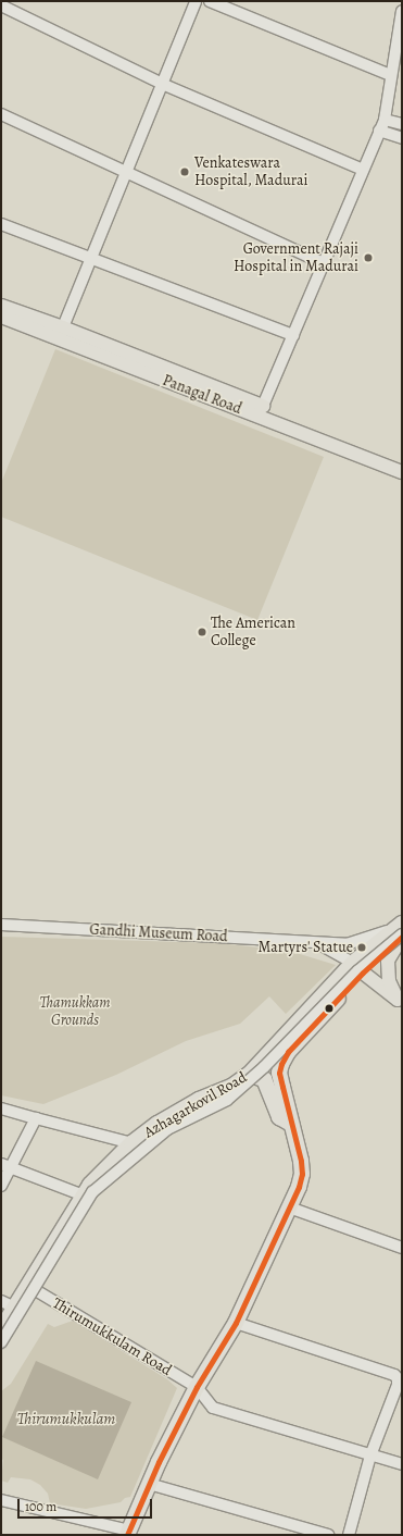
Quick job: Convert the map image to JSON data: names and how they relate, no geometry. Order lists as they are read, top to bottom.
{
  "streets": {
    "highway": ["Azhagarkovil Road"],
    "main road": ["Panagal Road"],
    "street": ["Gandhi Museum Road", "Thirumukkulam Road"]
  },
  "crossings": [
    ["Gandhi Museum Road", "Azhagarkovil Road"],
    ["Azhagarkovil Road", "Thirumukkulam Road"]
  ],
  "water": ["Thirumukkulam"],
  "parks": ["Thamukkam Grounds"],
  "places": [
    "Venkateswara Hospital, Madurai",
    "Government Rajaji Hospital in Madurai",
    "The American College",
    "Martyrs' Statue"
  ],
  "scale_bar": "100 m"
}
